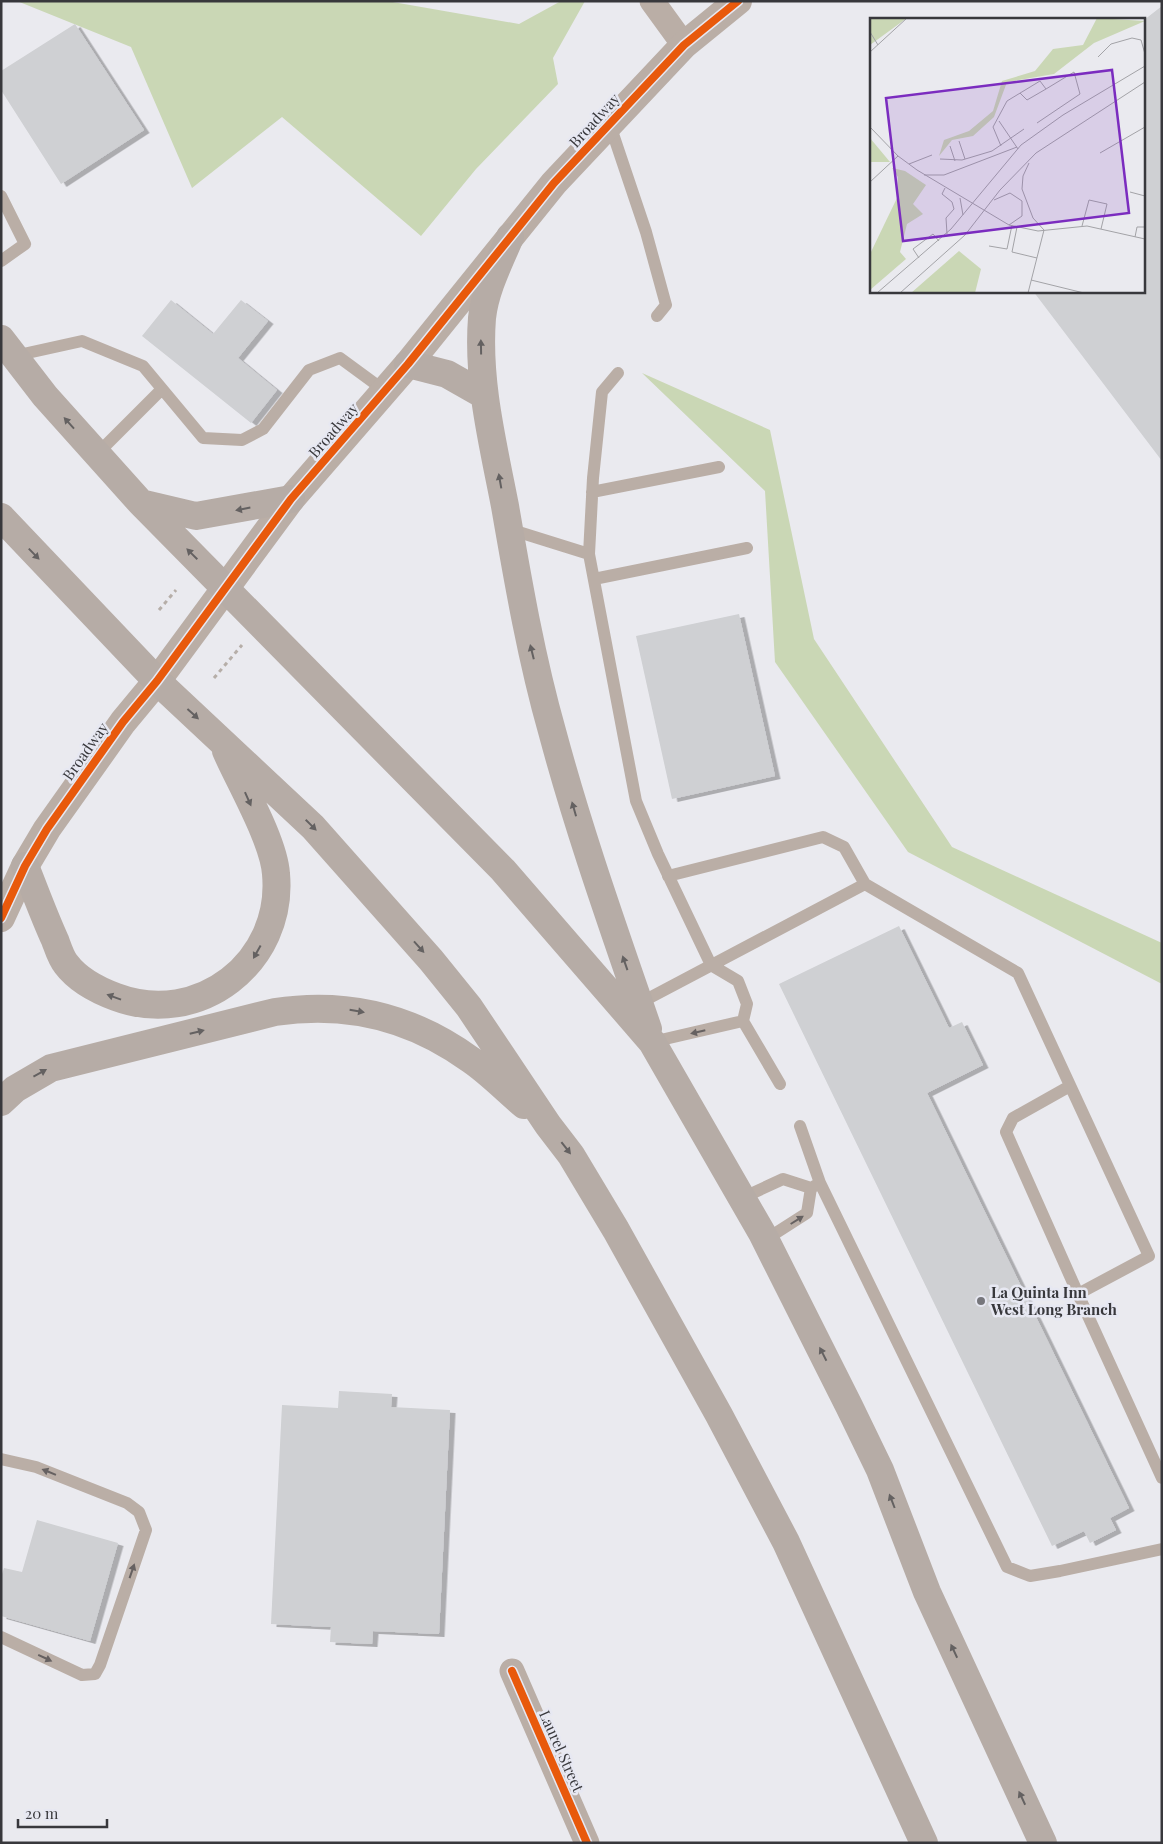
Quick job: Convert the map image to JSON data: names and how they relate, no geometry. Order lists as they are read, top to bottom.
{
  "streets": {
    "street": ["Broadway", "Laurel Street"]
  },
  "places": ["La Quinta Inn West Long Branch"],
  "scale_bar": "20 m"
}
